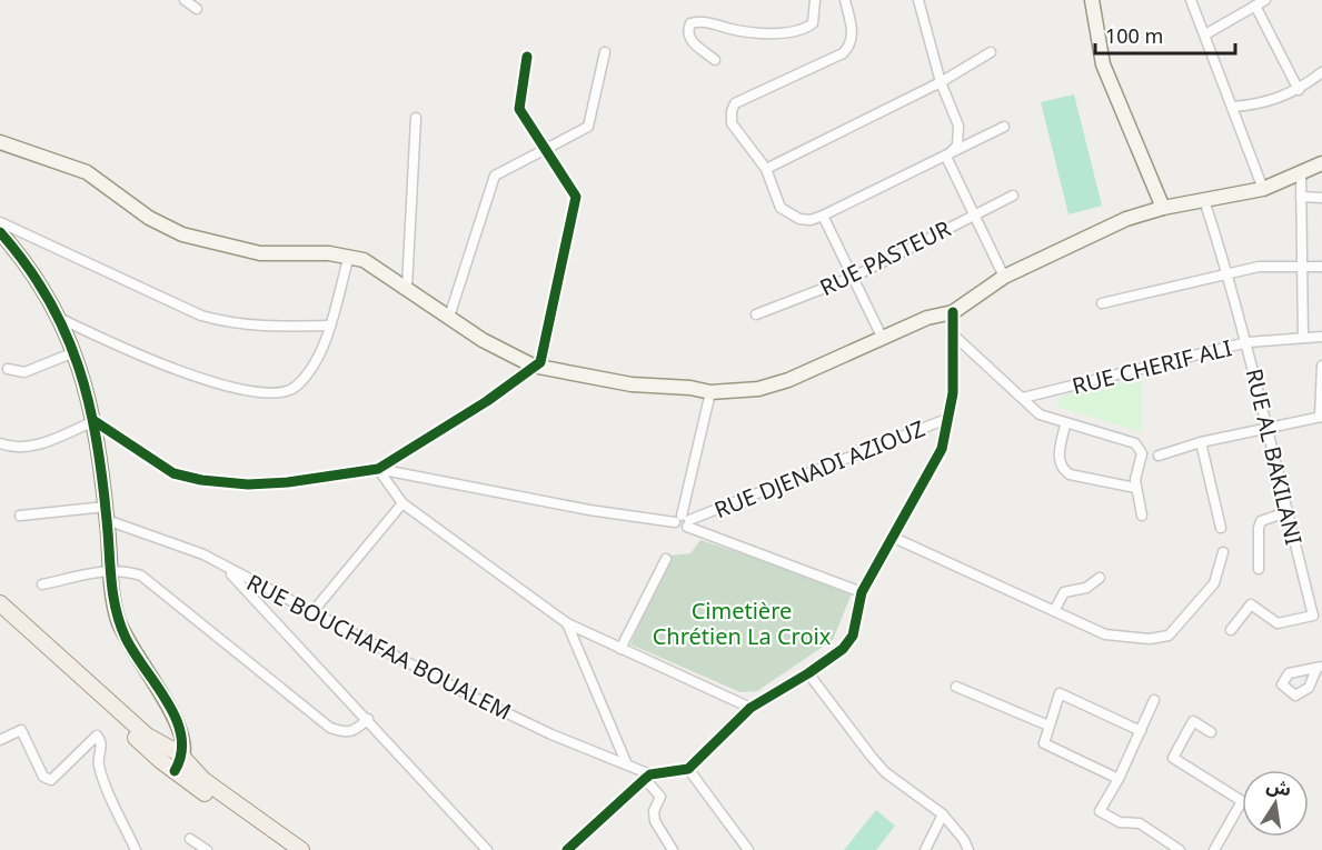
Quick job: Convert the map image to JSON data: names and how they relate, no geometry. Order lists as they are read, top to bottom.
{
  "streets": {
    "street": [
      "RUE PASTEUR",
      "RUE CHERIF ALI",
      "RUE AL BAKILANI",
      "RUE DJENADI AZIOUZ",
      "RUE BOUCHAFAA BOUALEM"
    ]
  },
  "crossings": [
    ["RUE CHERIF ALI", "RUE AL BAKILANI"]
  ],
  "parks": ["Cimetière Chrétien La Croix"],
  "scale_bar": "100 m",
  "north": "top"
}
